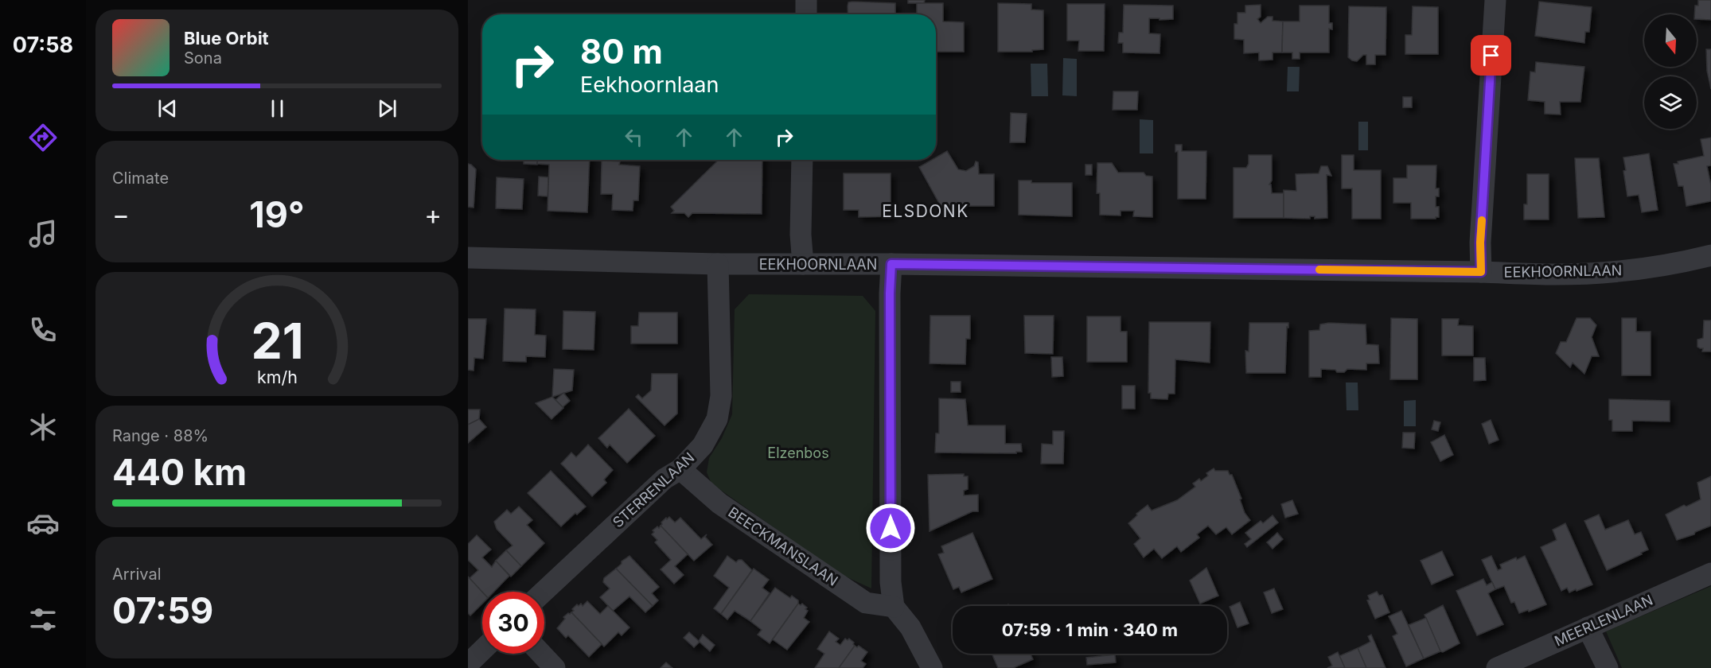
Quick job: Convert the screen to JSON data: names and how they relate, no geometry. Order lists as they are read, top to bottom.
{
  "streets": {
    "street": [
      "EEKHOORNLAAN",
      "STERRENLAAN",
      "BEECKMANSLAAN",
      "MEERLENLAAN"
    ]
  },
  "crossings": [
    ["EEKHOORNLAAN", "STERRENLAAN"],
    ["STERRENLAAN", "BEECKMANSLAAN"]
  ],
  "districts": ["ELSDONK"],
  "parks": ["Elzenbos"],
  "north": "bottom",
  "page": {
    "tabs": "07:58",
    "turn": ["80 m", "Eekhoornlaan"],
    "song": ["Blue Orbit", "Sona"],
    "tile": [
      "Climate",
      ["Range · 88%", "440 km"],
      ["Arrival", "07:59"]
    ],
    "heat": ["−", "19°", "+"],
    "limit": "30",
    "trip": "07:59 · 1 min · 340 m",
    "gauge": ["21", "km/h"]
  }
}
